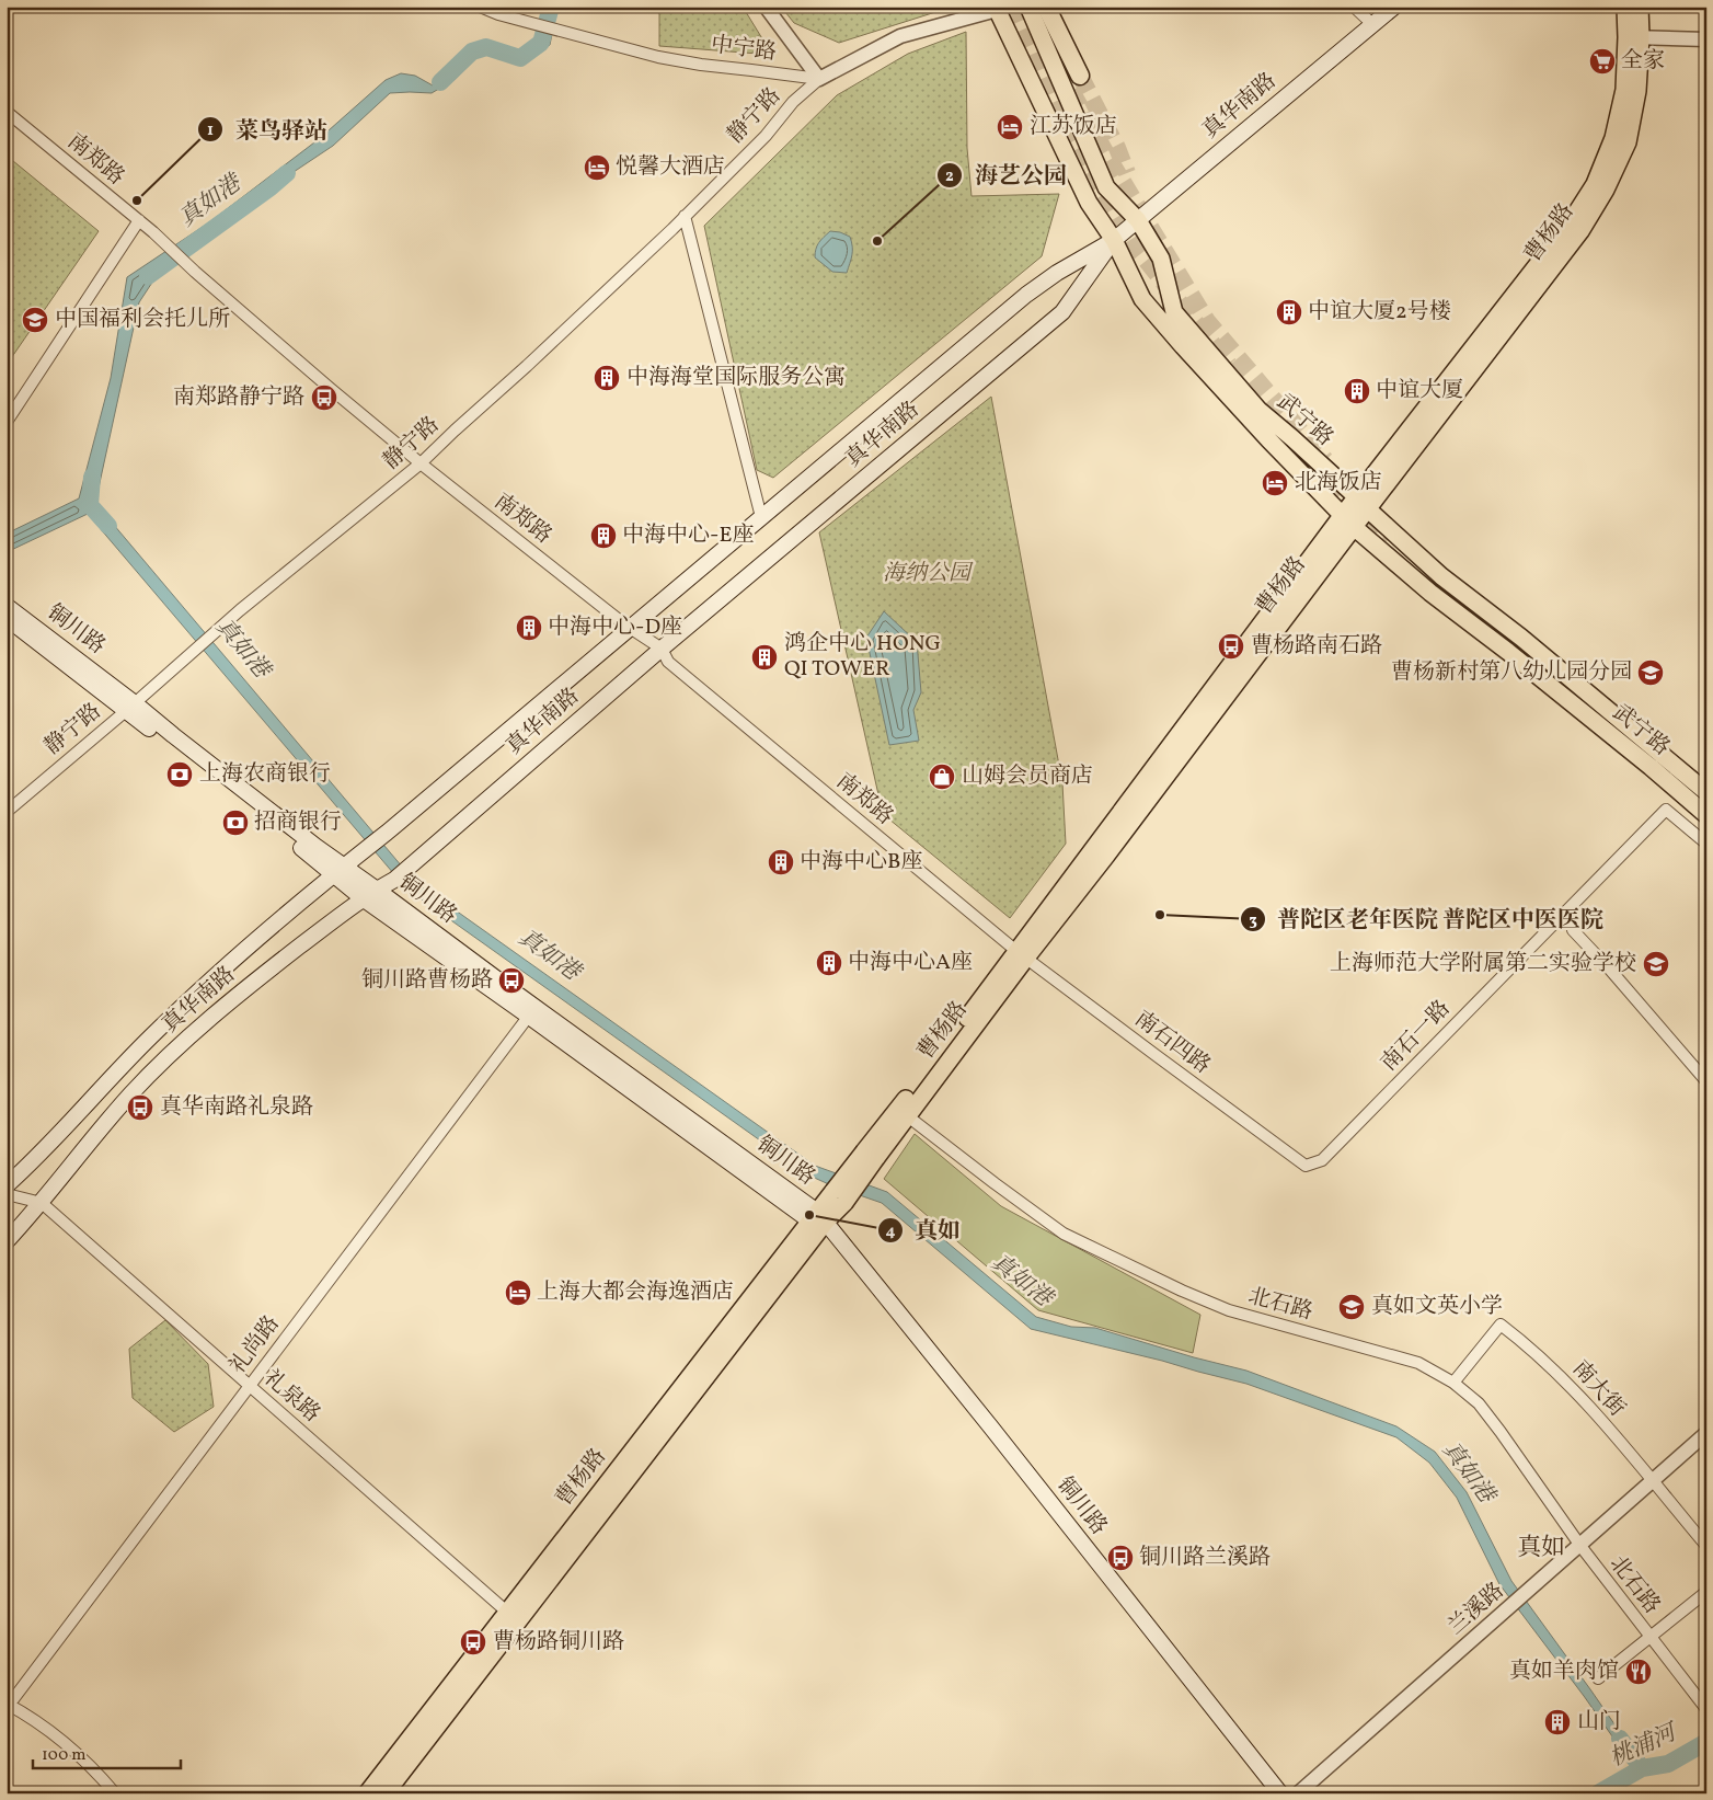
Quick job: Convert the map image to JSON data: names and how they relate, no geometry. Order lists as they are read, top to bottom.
{
  "streets": {
    "main road": [
      "真华南路",
      "曹杨路",
      "武宁路",
      "铜川路"
    ],
    "street": [
      "中宁路",
      "静宁路",
      "南郑路",
      "南石一路",
      "南石四路",
      "北石路",
      "礼尚路",
      "南大街",
      "礼泉路",
      "兰溪路"
    ]
  },
  "crossings": [
    ["中宁路", "静宁路"],
    ["真华南路", "南郑路"],
    ["真华南路", "武宁路"],
    ["真华南路", "铜川路"],
    ["真华南路", "礼泉路"],
    ["静宁路", "南郑路"],
    ["静宁路", "铜川路"],
    ["南郑路", "曹杨路"],
    ["南郑路", "南石四路"],
    ["曹杨路", "武宁路"],
    ["曹杨路", "铜川路"],
    ["曹杨路", "南石四路"],
    ["曹杨路", "北石路"],
    ["曹杨路", "礼泉路"],
    ["铜川路", "礼尚路"],
    ["南石一路", "南石四路"],
    ["北石路", "南大街"],
    ["北石路", "兰溪路"],
    ["礼尚路", "礼泉路"],
    ["南大街", "兰溪路"]
  ],
  "districts": ["真如"],
  "water": ["真如港", "桃浦河"],
  "parks": ["海纳公园"],
  "places": {
    "supermarket": ["全家"],
    "hotel": [
      "江苏饭店",
      "悦馨大酒店",
      "北海饭店",
      "上海大都会海逸酒店"
    ],
    "other": [
      "菜鸟驿站",
      "海艺公园",
      "普陀区老年医院 普陀区中医医院",
      "真如"
    ],
    "building": [
      "中谊大厦2号楼",
      "中海海堂国际服务公寓",
      "中谊大厦",
      "中海中心-E座",
      "中海中心-D座",
      "鸿企中心 HONG QI TOWER",
      "中海中心B座",
      "中海中心A座",
      "山门"
    ],
    "school or university": [
      "中国福利会托儿所",
      "曹杨新村第八幼儿园分园",
      "上海师范大学附属第二实验学校",
      "真如文英小学"
    ],
    "bus stop": [
      "南郑路静宁路",
      "曹杨路南石路",
      "铜川路曹杨路",
      "真华南路礼泉路",
      "铜川路兰溪路",
      "曹杨路铜川路"
    ],
    "bank": ["上海农商银行", "招商银行"],
    "shop": ["山姆会员商店"],
    "restaurant": ["真如羊肉馆"]
  },
  "scale_bar": "100 m"
}
